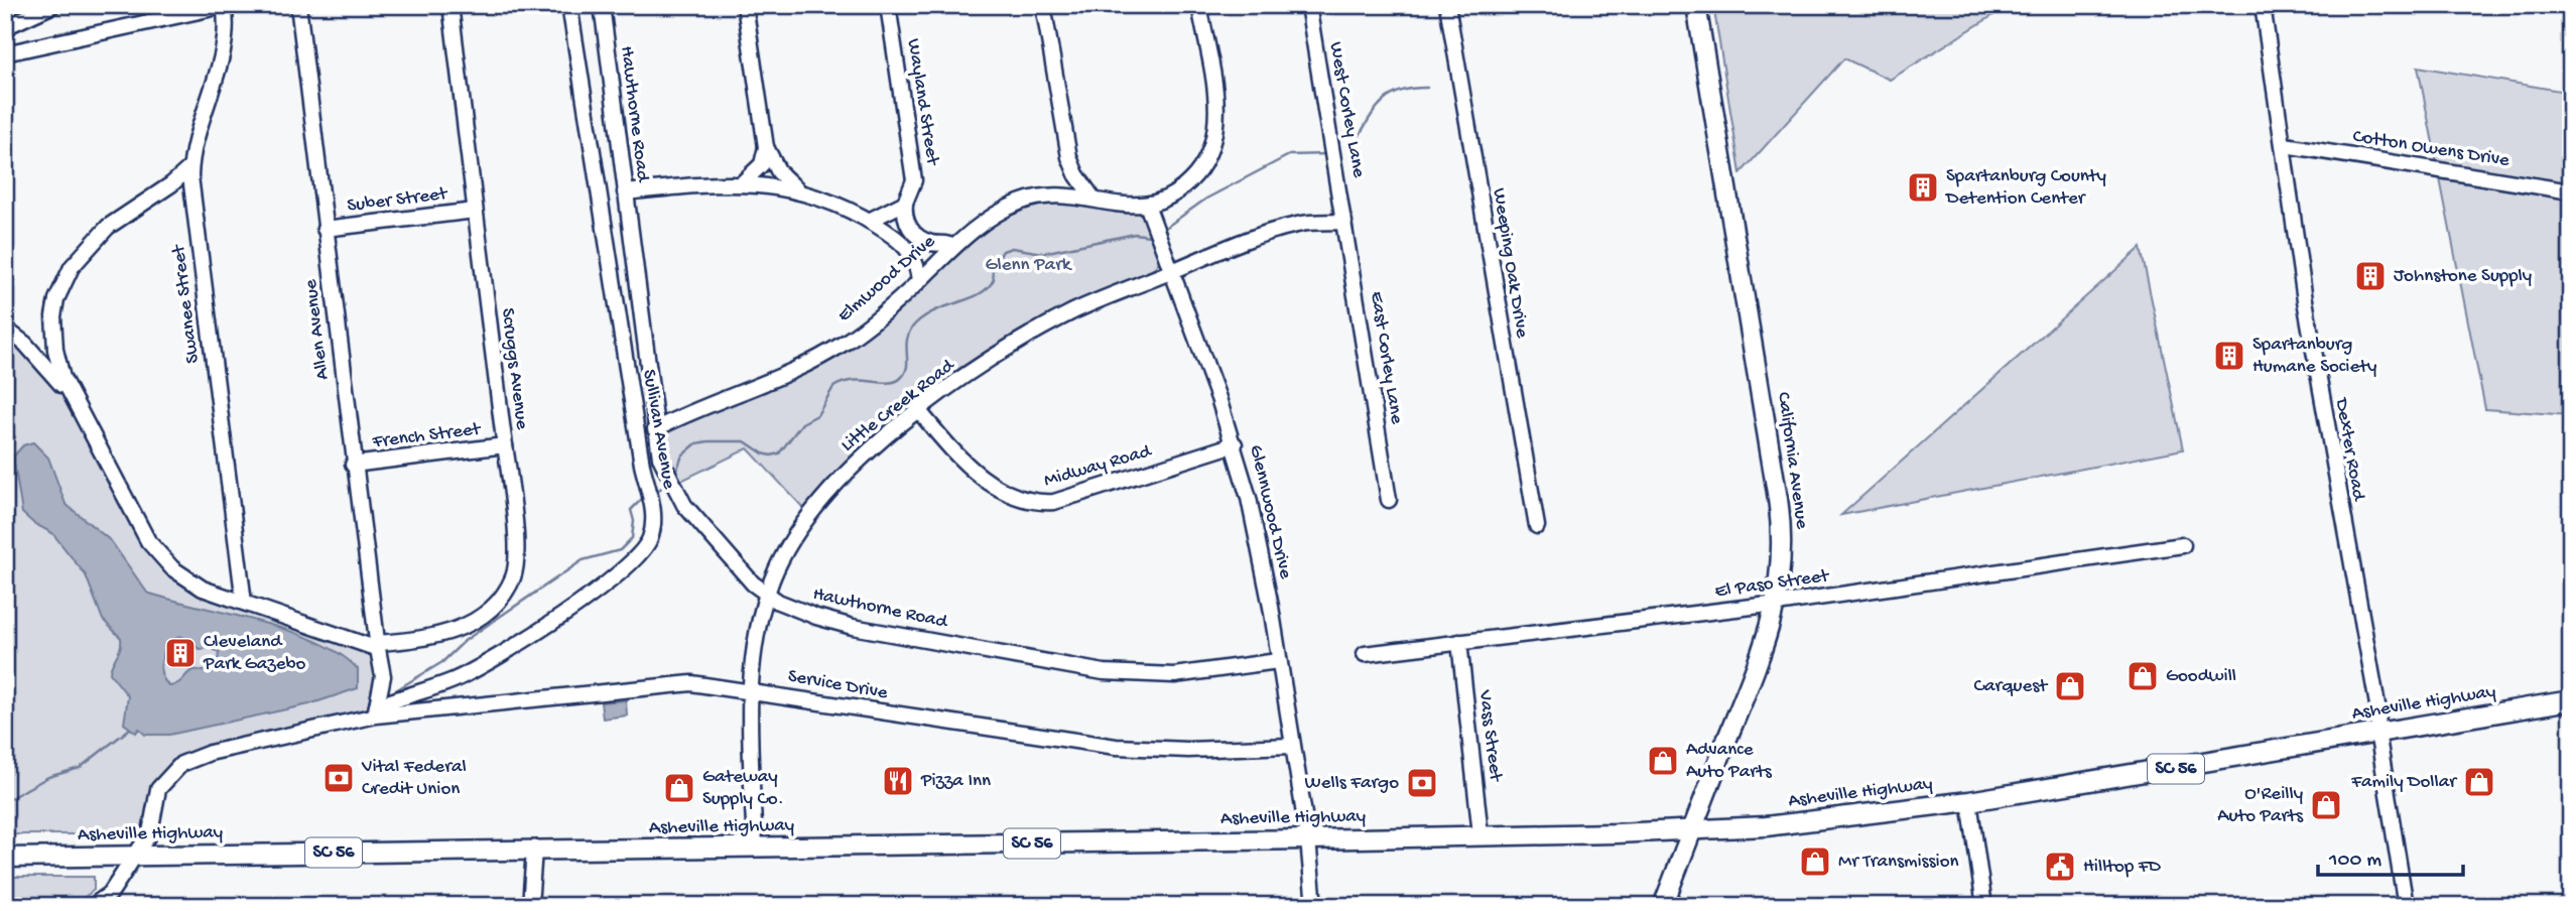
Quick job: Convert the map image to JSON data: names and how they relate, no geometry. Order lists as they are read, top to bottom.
{
  "streets": {
    "main road": ["California Avenue", "Asheville Highway", "SC 56"],
    "street": [
      "Wayland Street",
      "West Corley Lane",
      "Hawthorne Road",
      "Cotton Owens Drive",
      "Suber Street",
      "Weeping Oak Drive",
      "Elmwood Drive",
      "Swanee Street",
      "Allen Avenue",
      "East Corley Lane",
      "Scruggs Avenue",
      "Little Creek Road",
      "Sullivan Avenue",
      "French Street",
      "Dexter Road",
      "Midway Road",
      "Glennwood Drive",
      "El Paso Street",
      "Service Drive",
      "Vass Street"
    ]
  },
  "crossings": [
    ["West Corley Lane", "East Corley Lane"],
    ["West Corley Lane", "Little Creek Road"],
    ["Hawthorne Road", "Elmwood Drive"],
    ["Hawthorne Road", "Little Creek Road"],
    ["Hawthorne Road", "Glennwood Drive"],
    ["Cotton Owens Drive", "Dexter Road"],
    ["Suber Street", "Allen Avenue"],
    ["Suber Street", "Scruggs Avenue"],
    ["Elmwood Drive", "Glennwood Drive"],
    ["Allen Avenue", "Scruggs Avenue"],
    ["Allen Avenue", "Sullivan Avenue"],
    ["Allen Avenue", "French Street"],
    ["Allen Avenue", "Service Drive"],
    ["East Corley Lane", "Little Creek Road"],
    ["Scruggs Avenue", "French Street"],
    ["Little Creek Road", "Midway Road"],
    ["Little Creek Road", "Glennwood Drive"],
    ["Little Creek Road", "Service Drive"],
    ["Little Creek Road", "Asheville Highway"],
    ["Sullivan Avenue", "Service Drive"],
    ["Dexter Road", "Asheville Highway"],
    ["California Avenue", "El Paso Street"],
    ["California Avenue", "Asheville Highway"],
    ["Midway Road", "Glennwood Drive"],
    ["Glennwood Drive", "Service Drive"],
    ["Glennwood Drive", "Asheville Highway"],
    ["El Paso Street", "Vass Street"],
    ["Asheville Highway", "Vass Street"]
  ],
  "parks": ["Glenn Park"],
  "places": {
    "building": [
      "Spartanburg County Detention Center",
      "Johnstone Supply",
      "Spartanburg Humane Society",
      "Cleveland Park Gazebo"
    ],
    "shop": [
      "Goodwill",
      "Carquest",
      "Advance Auto Parts",
      "Family Dollar",
      "Gateway Supply Co.",
      "O'Reilly Auto Parts",
      "Mr Transmission"
    ],
    "bank": ["Vital Federal Credit Union", "Wells Fargo"],
    "restaurant": ["Pizza Inn"],
    "public building": ["Hilltop FD"]
  },
  "scale_bar": "100 m"
}
